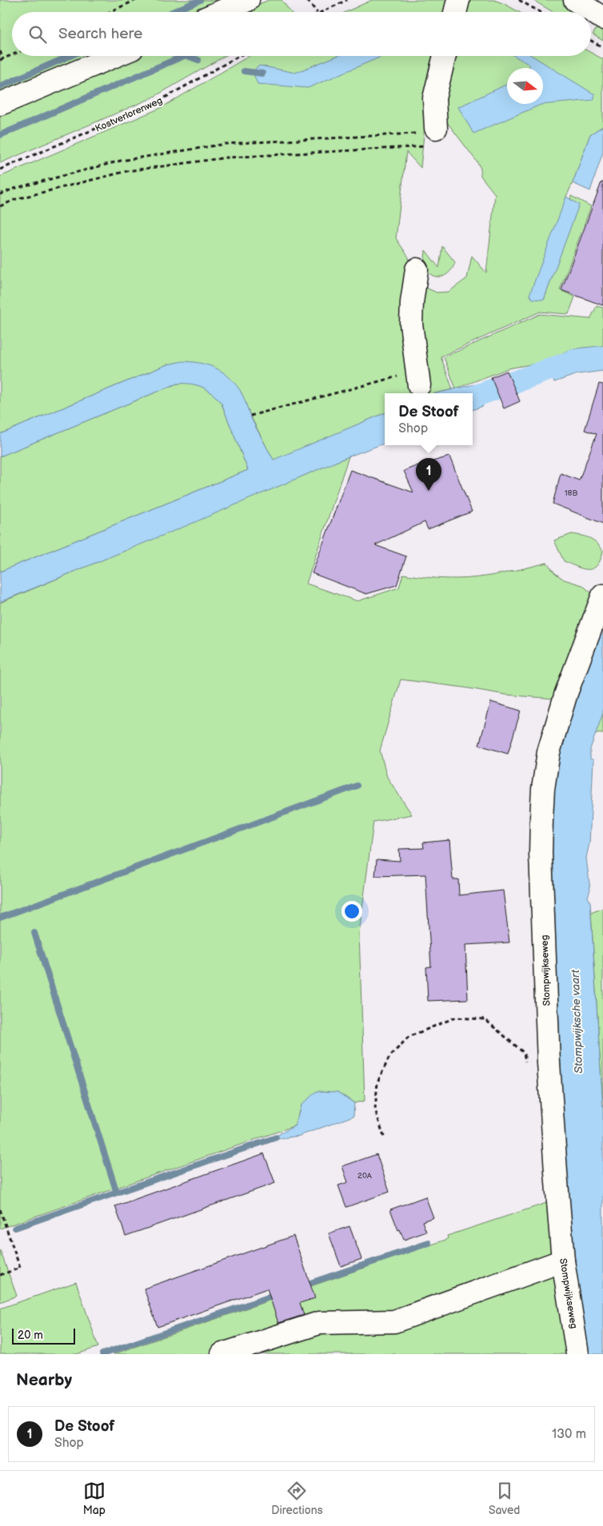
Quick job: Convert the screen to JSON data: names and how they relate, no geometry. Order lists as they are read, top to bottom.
{
  "streets": {
    "street": ["Stompwijkseweg"],
    "path": ["Kostverlorenweg"]
  },
  "water": ["Stompwijksche vaart"],
  "house_numbers": ["18B", "20A"],
  "scale_bar": "20 m",
  "north": "right",
  "page": {
    "search": "Search here",
    "popup": ["De Stoof", "Shop"],
    "pins": "1",
    "scale": "20 m",
    "heading": "Nearby",
    "list": [
      {
        "mark": "1",
        "name": "De Stoof",
        "note": "Shop",
        "value": "130 m"
      }
    ],
    "nav": ["Map", "Directions", "Saved"]
  }
}
